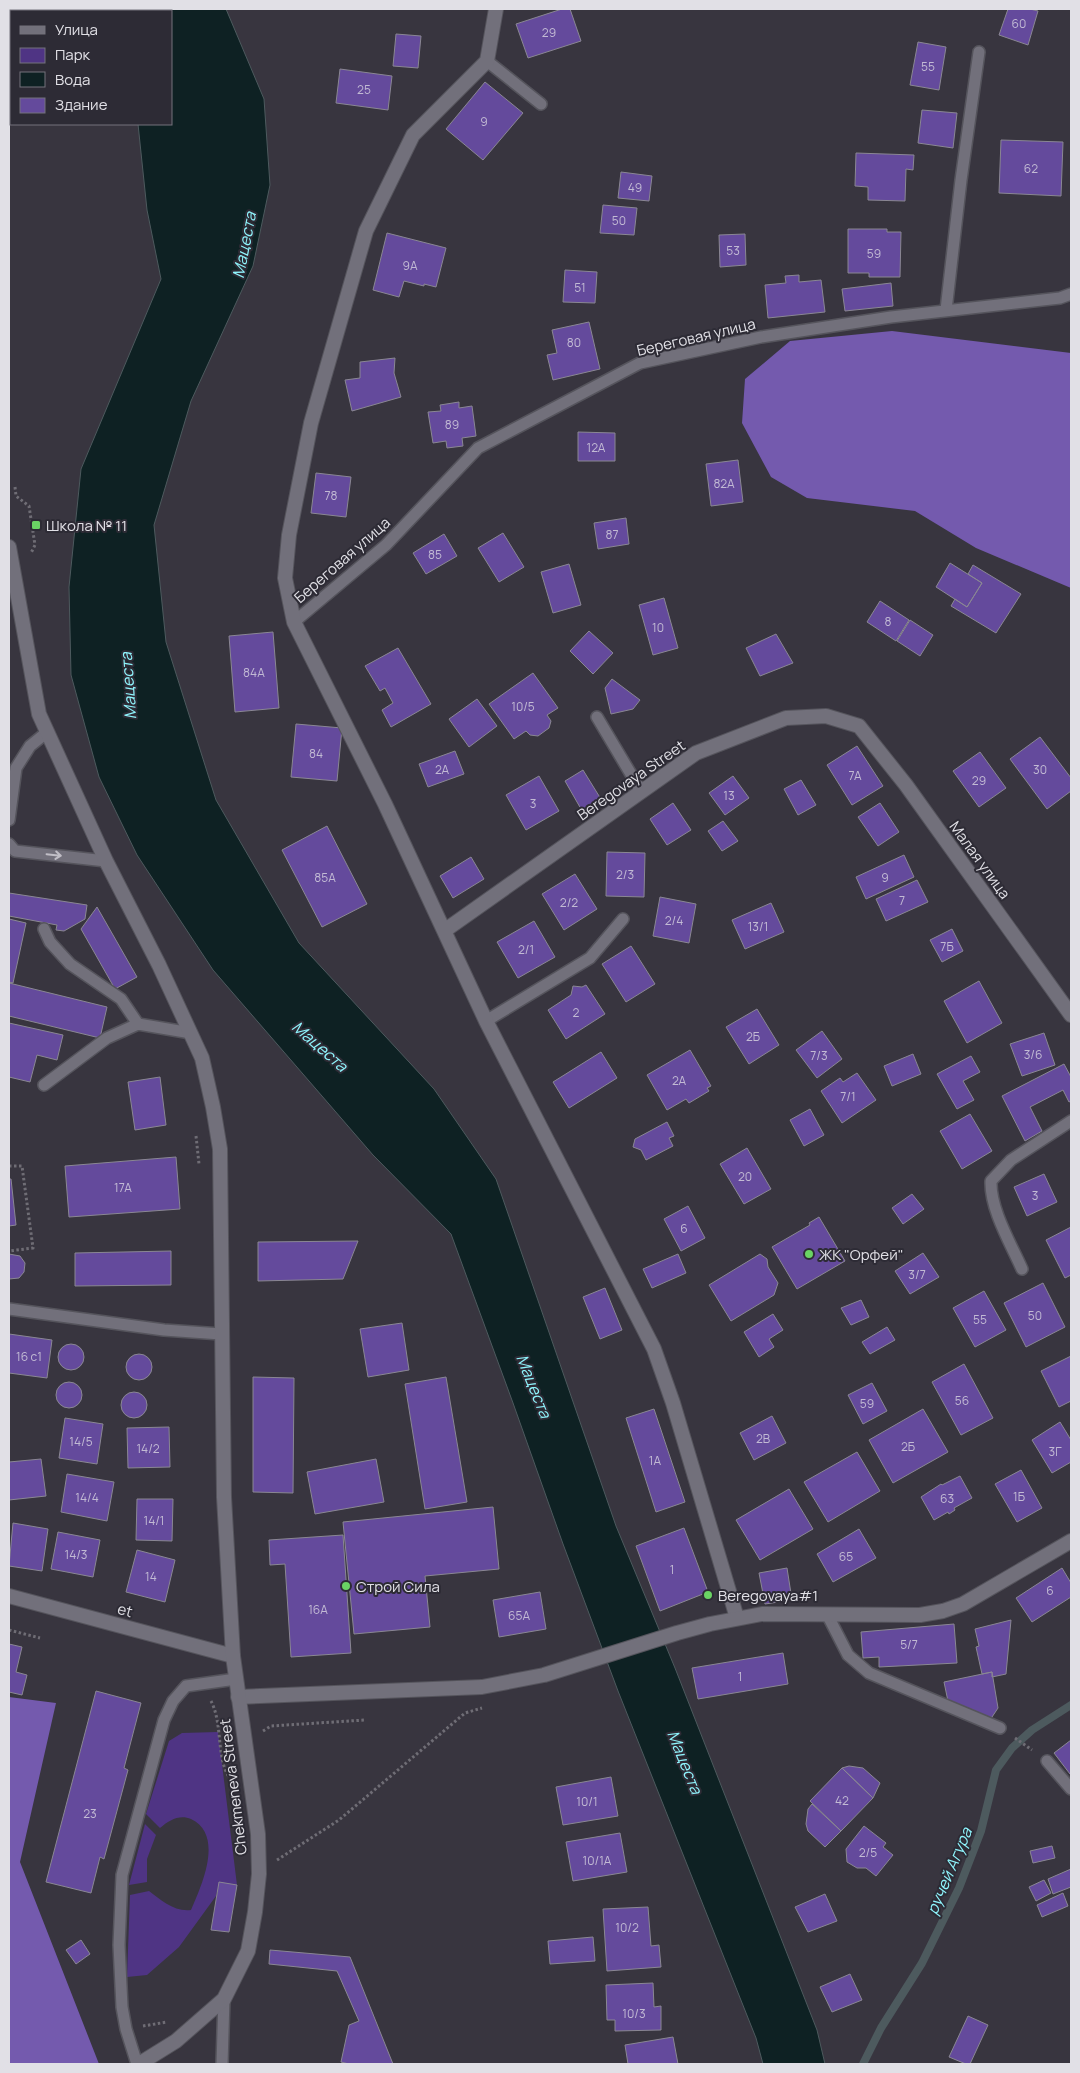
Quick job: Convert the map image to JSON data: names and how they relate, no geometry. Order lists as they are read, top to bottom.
{
  "streets": {
    "street": [
      "Beregovaya Street",
      "Малая улица",
      "et",
      "Chekmeneva Street"
    ],
    "lane": ["Береговая улица"]
  },
  "crossings": [
    ["Beregovaya Street", "Малая улица"],
    ["et", "Chekmeneva Street"]
  ],
  "water": ["Мацеста", "ручей Агура"],
  "places": {
    "transit": ["Школа № 11"],
    "other": ["ЖК \"Орфей\"", "Строй Сила", "Beregovaya#1"]
  },
  "house_numbers": [
    "60",
    "29",
    "55",
    "25",
    "9",
    "62",
    "49",
    "50",
    "53",
    "59",
    "9А",
    "51",
    "80",
    "89",
    "12А",
    "82А",
    "78",
    "87",
    "85",
    "8",
    "10",
    "84А",
    "10/5",
    "84",
    "2А",
    "30",
    "7А",
    "29",
    "13",
    "3",
    "2/3",
    "85А",
    "9",
    "7",
    "2/2",
    "2/4",
    "13/1",
    "7Б",
    "2/1",
    "2",
    "2Б",
    "3/6",
    "7/3",
    "2А",
    "7/1",
    "20",
    "17А",
    "3",
    "6",
    "3/7",
    "50",
    "55",
    "16 с1",
    "56",
    "59",
    "2В",
    "14/5",
    "2Б",
    "14/2",
    "3Г",
    "1А",
    "1Б",
    "14/4",
    "63",
    "14/1",
    "14/3",
    "65",
    "1",
    "14",
    "6",
    "16А",
    "65А",
    "5/7",
    "1",
    "42",
    "10/1",
    "23",
    "2/5",
    "10/1А",
    "10/2",
    "10/3"
  ],
  "legend": [
    "Улица",
    "Парк",
    "Вода",
    "Здание"
  ]
}
